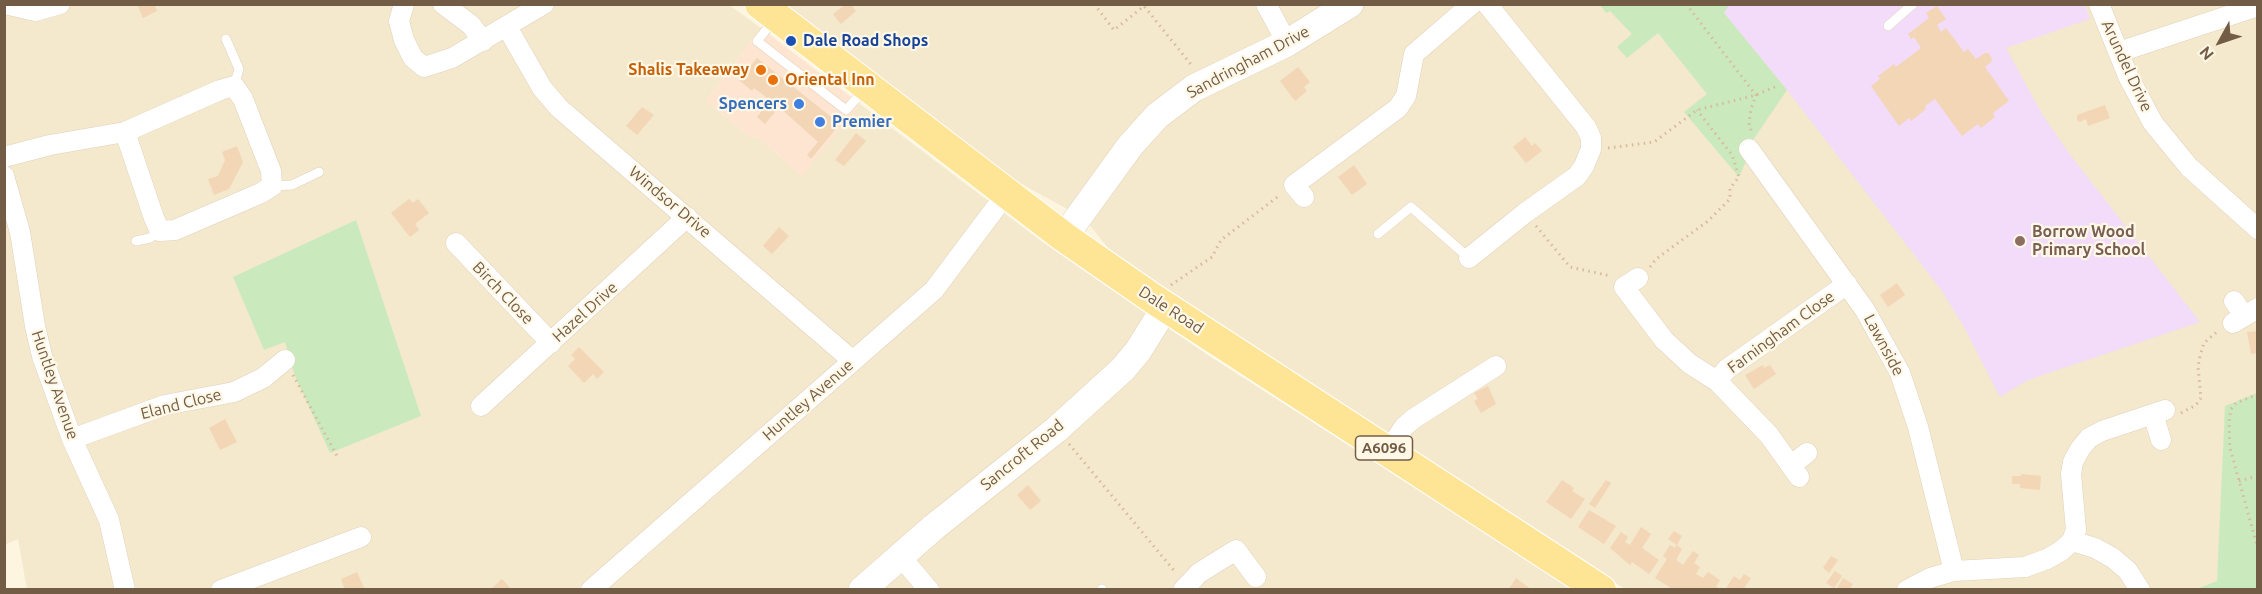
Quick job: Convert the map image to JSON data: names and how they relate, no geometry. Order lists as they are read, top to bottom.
{
  "streets": {
    "main road": ["Dale Road", "A6096"],
    "street": [
      "Sandringham Drive",
      "Arundel Drive",
      "Windsor Drive",
      "Birch Close",
      "Hazel Drive",
      "Farningham Close",
      "Lawnside",
      "Huntley Avenue",
      "Eland Close",
      "Sancroft Road"
    ]
  },
  "crossings": [
    ["Sandringham Drive", "Dale Road"],
    ["Windsor Drive", "Hazel Drive"],
    ["Windsor Drive", "Huntley Avenue"],
    ["Birch Close", "Hazel Drive"],
    ["Dale Road", "Huntley Avenue"],
    ["Dale Road", "Sancroft Road"],
    ["Farningham Close", "Lawnside"],
    ["Huntley Avenue", "Eland Close"]
  ],
  "places": [
    "Dale Road Shops",
    "Shalis Takeaway",
    "Oriental Inn",
    "Spencers",
    "Premier",
    "Borrow Wood Primary School"
  ],
  "north": "bottom left"
}
